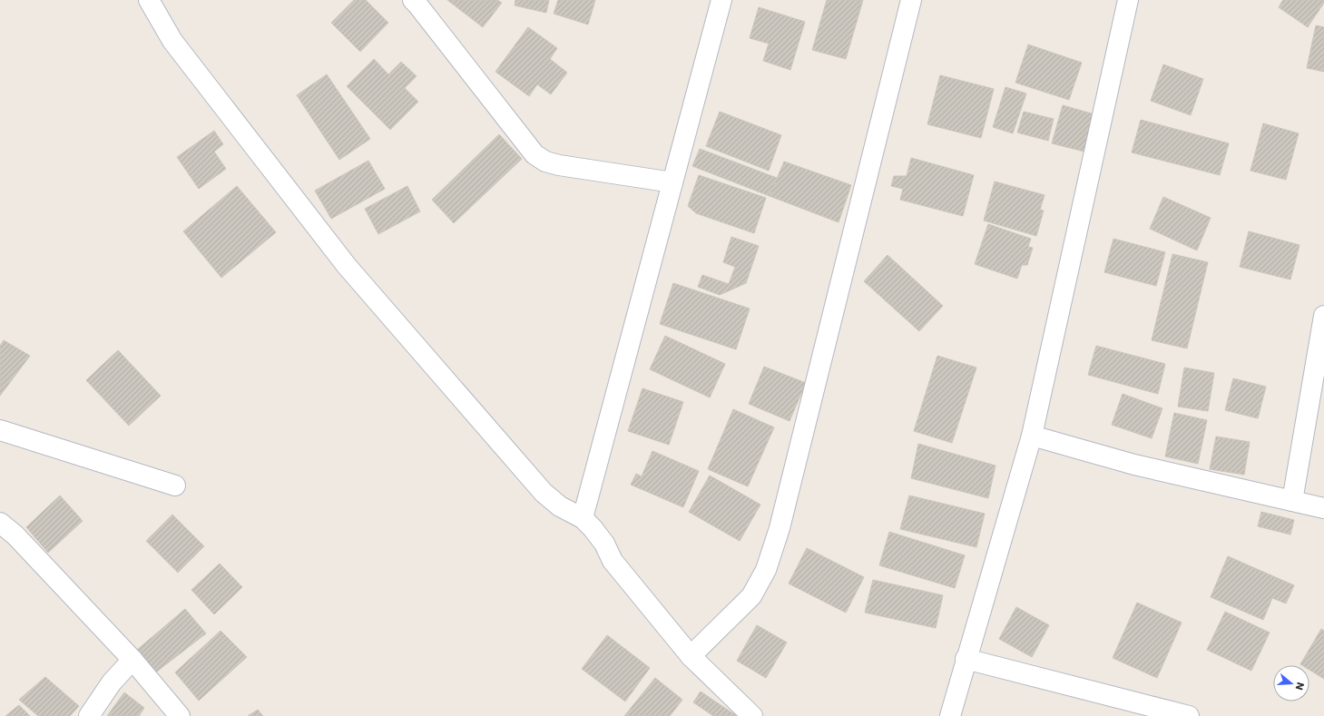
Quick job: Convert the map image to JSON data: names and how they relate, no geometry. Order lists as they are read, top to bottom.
{
  "north": "right"
}
